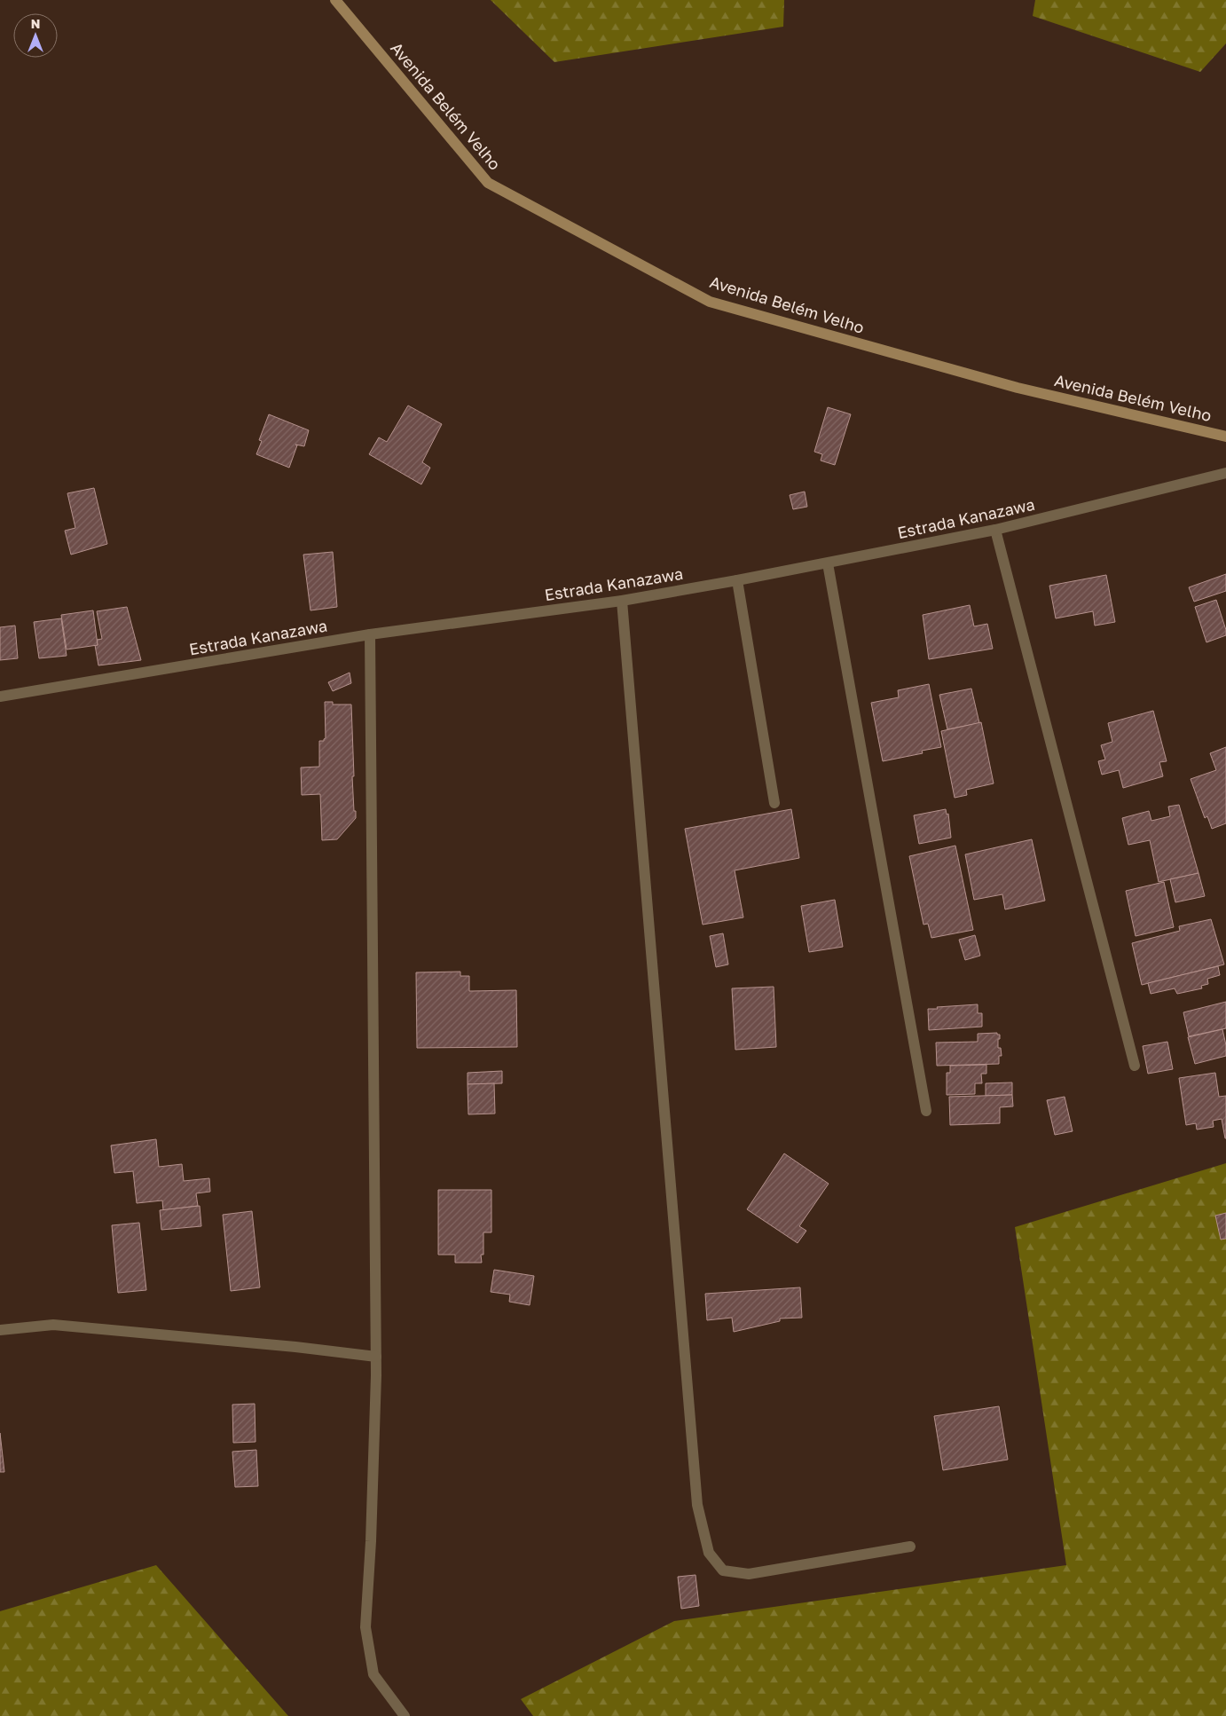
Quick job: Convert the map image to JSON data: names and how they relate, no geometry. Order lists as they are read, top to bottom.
{
  "streets": {
    "main road": ["Avenida Belém Velho"],
    "street": ["Estrada Kanazawa"]
  },
  "north": "top"
}
